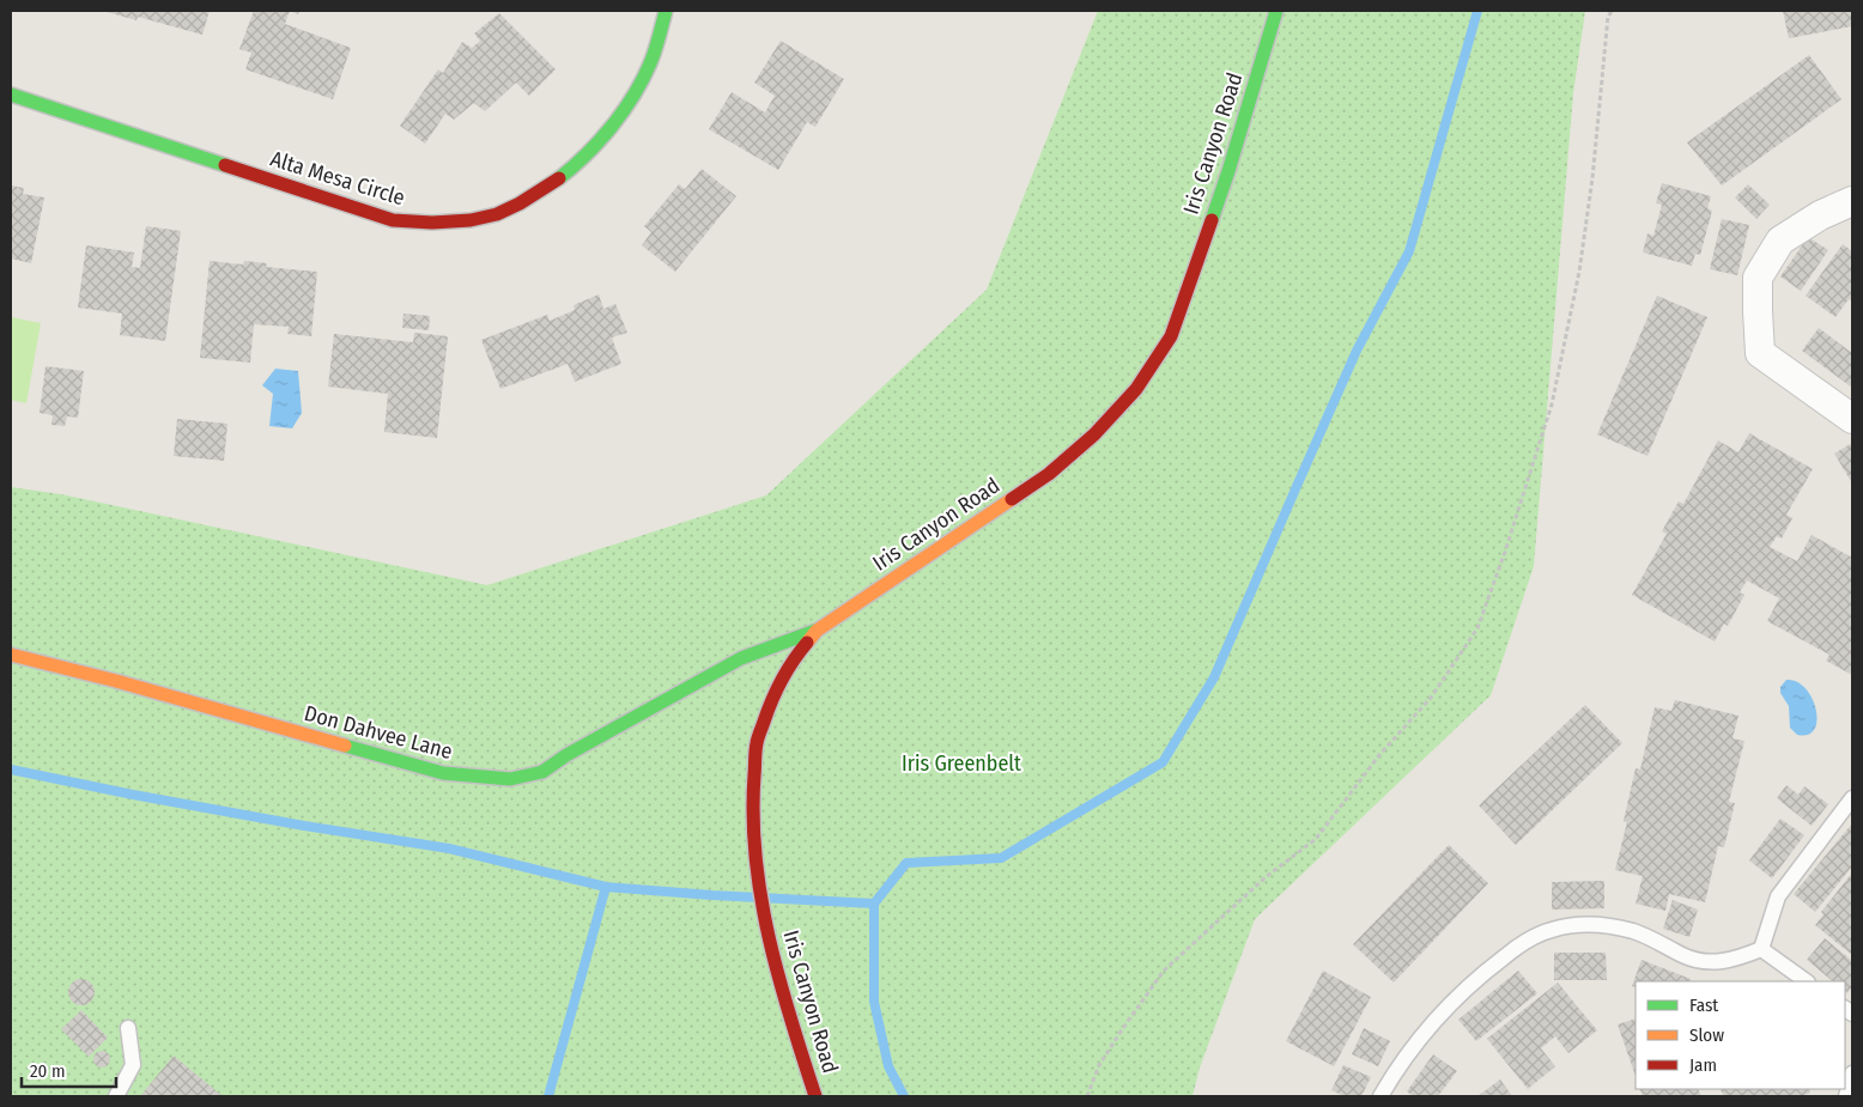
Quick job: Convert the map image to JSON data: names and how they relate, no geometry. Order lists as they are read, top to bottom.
{
  "streets": {
    "street": ["Iris Canyon Road", "Alta Mesa Circle", "Don Dahvee Lane"]
  },
  "crossings": [
    ["Iris Canyon Road", "Don Dahvee Lane"]
  ],
  "parks": ["Iris Greenbelt"],
  "legend": ["Fast", "Slow", "Jam"],
  "scale_bar": "20 m"
}
